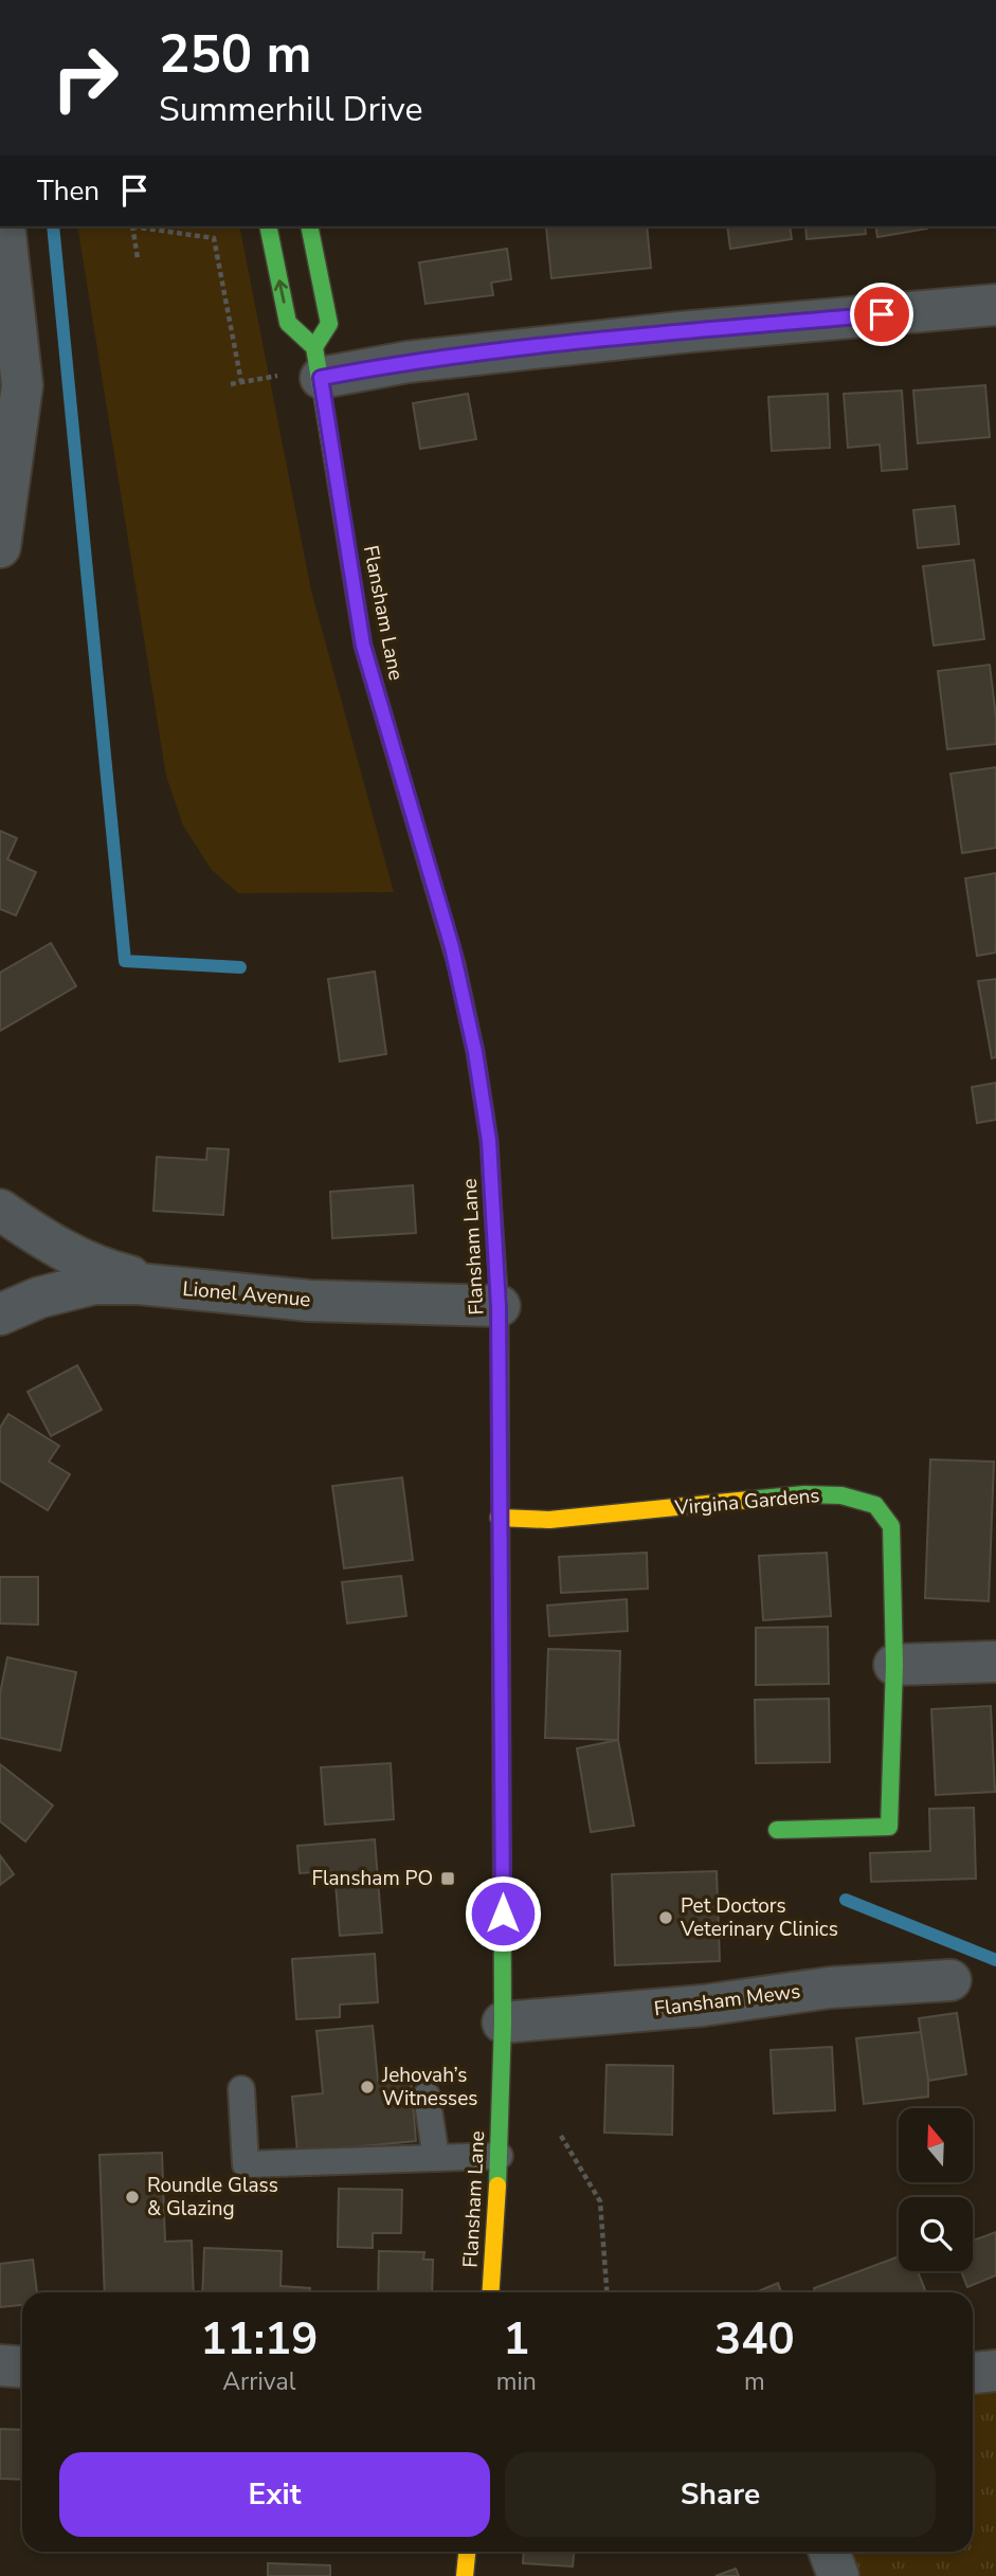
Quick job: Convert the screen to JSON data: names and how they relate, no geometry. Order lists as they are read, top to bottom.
{
  "streets": {
    "main road": ["Flansham Lane", "Virgina Gardens"],
    "street": ["Lionel Avenue", "Flansham Mews"]
  },
  "crossings": [
    ["Flansham Lane", "Lionel Avenue"],
    ["Flansham Lane", "Virgina Gardens"],
    ["Flansham Lane", "Flansham Mews"]
  ],
  "places": {
    "transit": ["Flansham PO"],
    "other": ["Pet Doctors Veterinary Clinics", "Jehovah’s Witnesses", "Roundle Glass & Glazing"]
  },
  "north": "top",
  "page": {
    "turn": ["250 m", "Summerhill Drive"],
    "then": "Then",
    "eta": [
      "11:19",
      "Arrival",
      "1",
      "min",
      "340",
      "m"
    ],
    "buttons": ["Exit", "Share"]
  }
}
